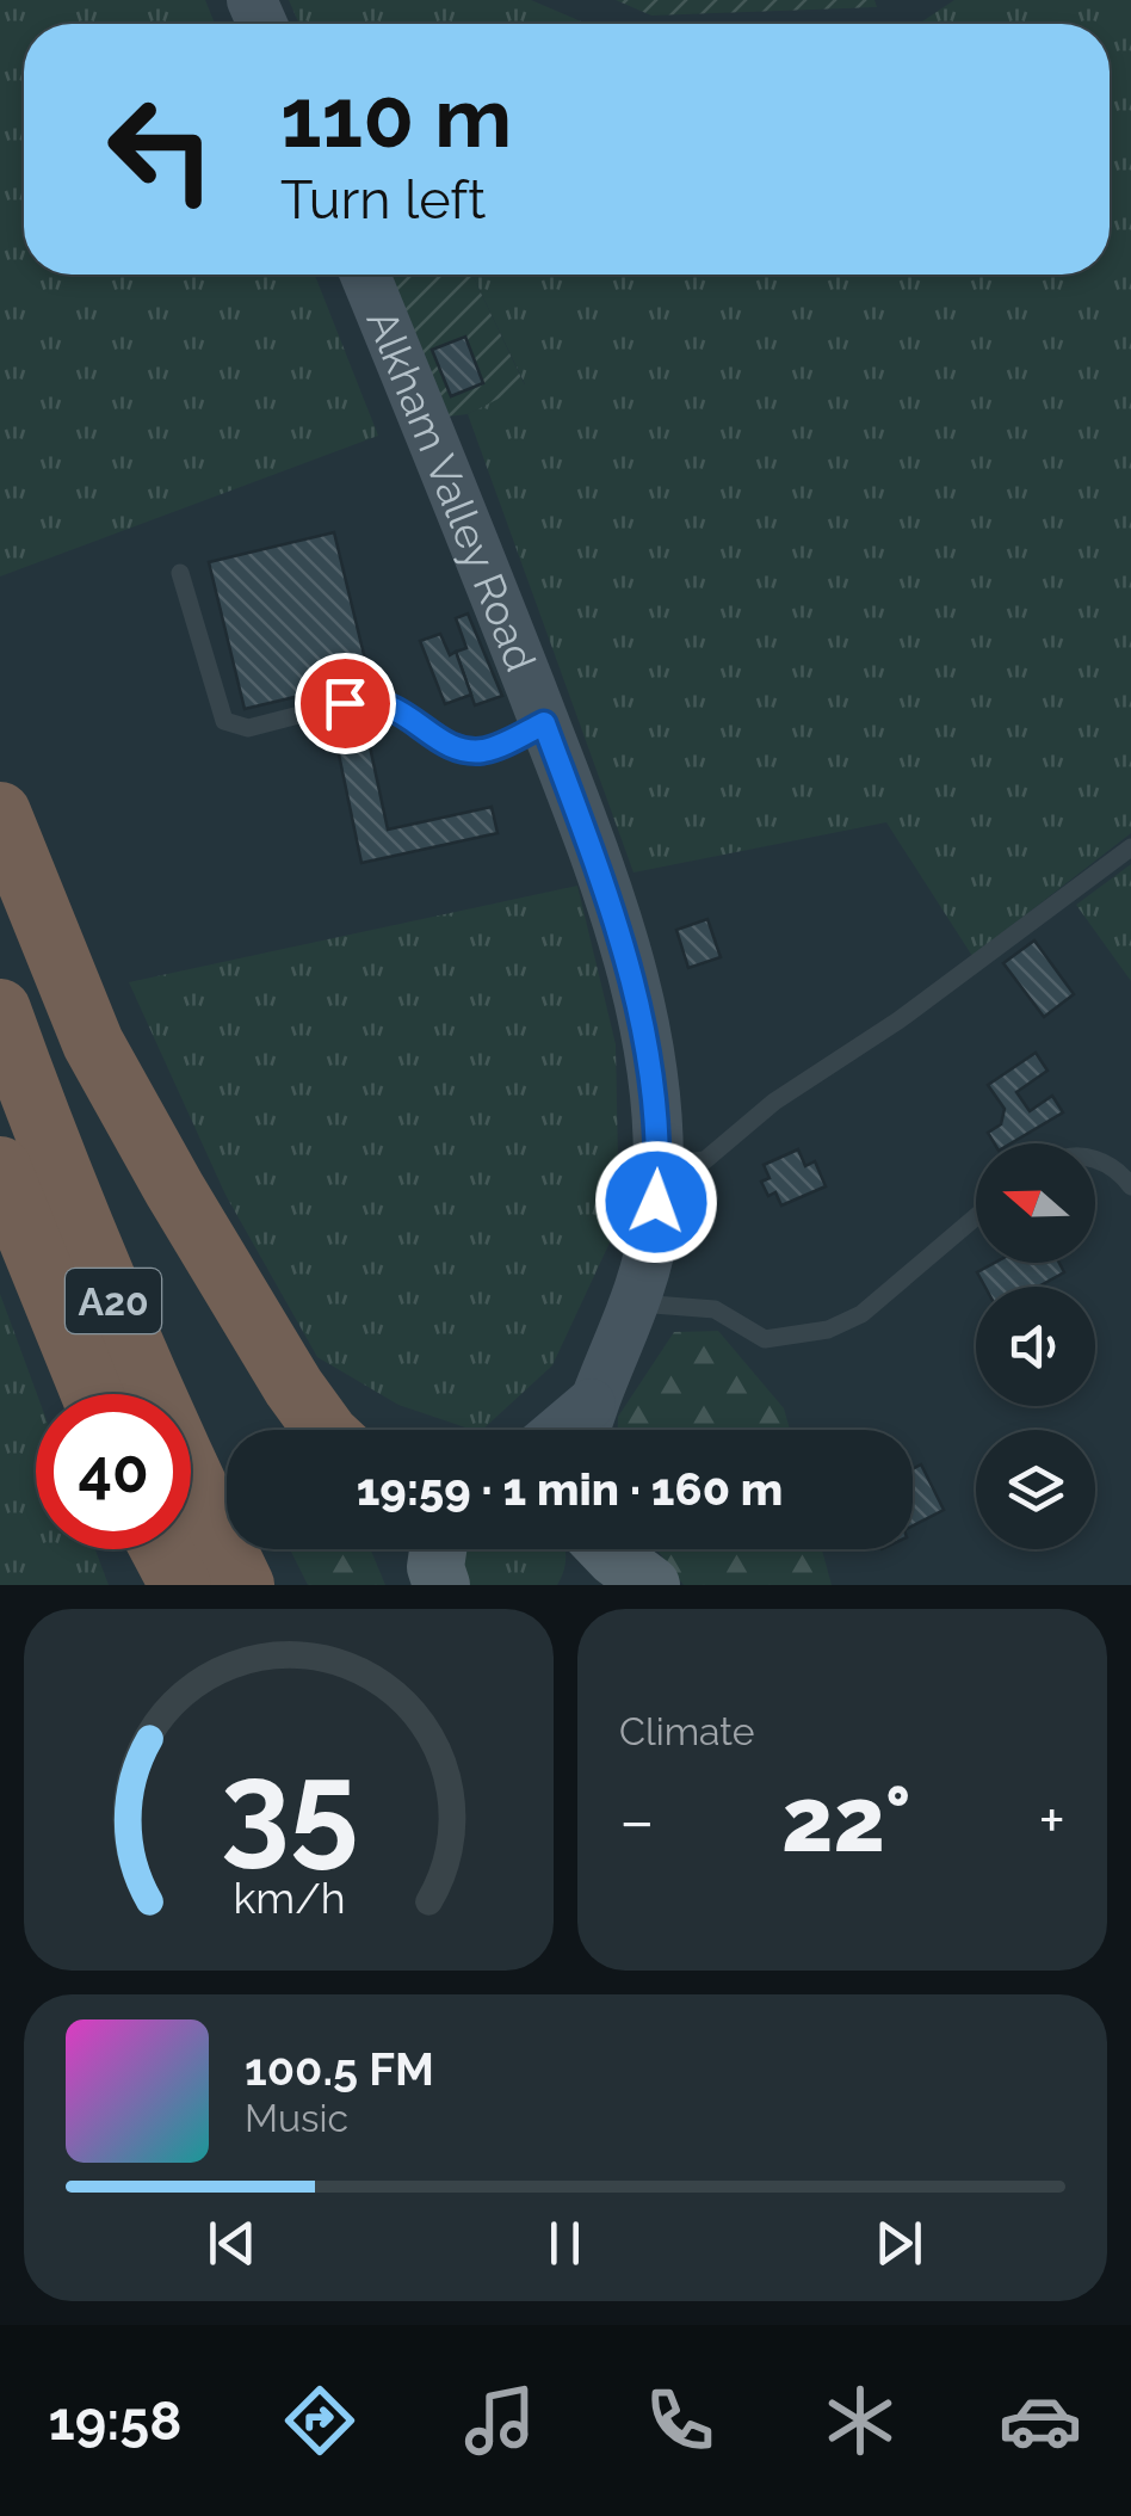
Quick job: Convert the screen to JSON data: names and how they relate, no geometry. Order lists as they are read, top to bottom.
{
  "streets": {
    "highway": ["A20"],
    "street": ["Alkham Valley Road"]
  },
  "north": "left",
  "page": {
    "turn": ["110 m", "Turn left"],
    "limit": "40",
    "trip": "19:59 · 1 min · 160 m",
    "tile": "Climate",
    "heat": ["−", "22°", "+"],
    "song": ["100.5 FM", "Music"],
    "tabs": "19:58",
    "gauge": ["35", "km/h"]
  }
}
